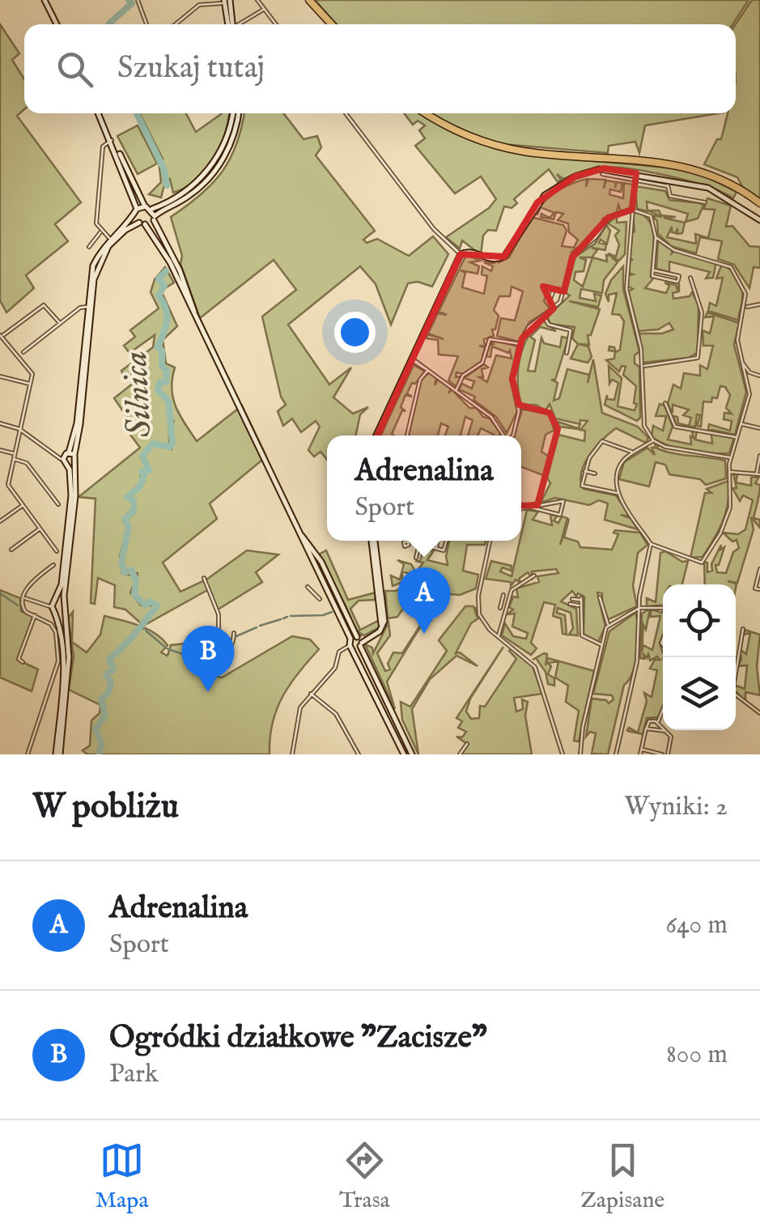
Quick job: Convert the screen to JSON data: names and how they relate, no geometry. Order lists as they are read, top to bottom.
{
  "water": ["Silnica"],
  "page": {
    "search": "Szukaj tutaj",
    "popup": ["Adrenalina", "Sport"],
    "pins": ["A", "B"],
    "heading": ["W pobliżu", "Wyniki: 2"],
    "list": [
      {
        "mark": "A",
        "name": "Adrenalina",
        "note": "Sport",
        "value": "640 m"
      },
      {
        "mark": "B",
        "name": "Ogródki działkowe \"Zacisze\"",
        "note": "Park",
        "value": "800 m"
      }
    ],
    "nav": ["Mapa", "Trasa", "Zapisane"]
  }
}
